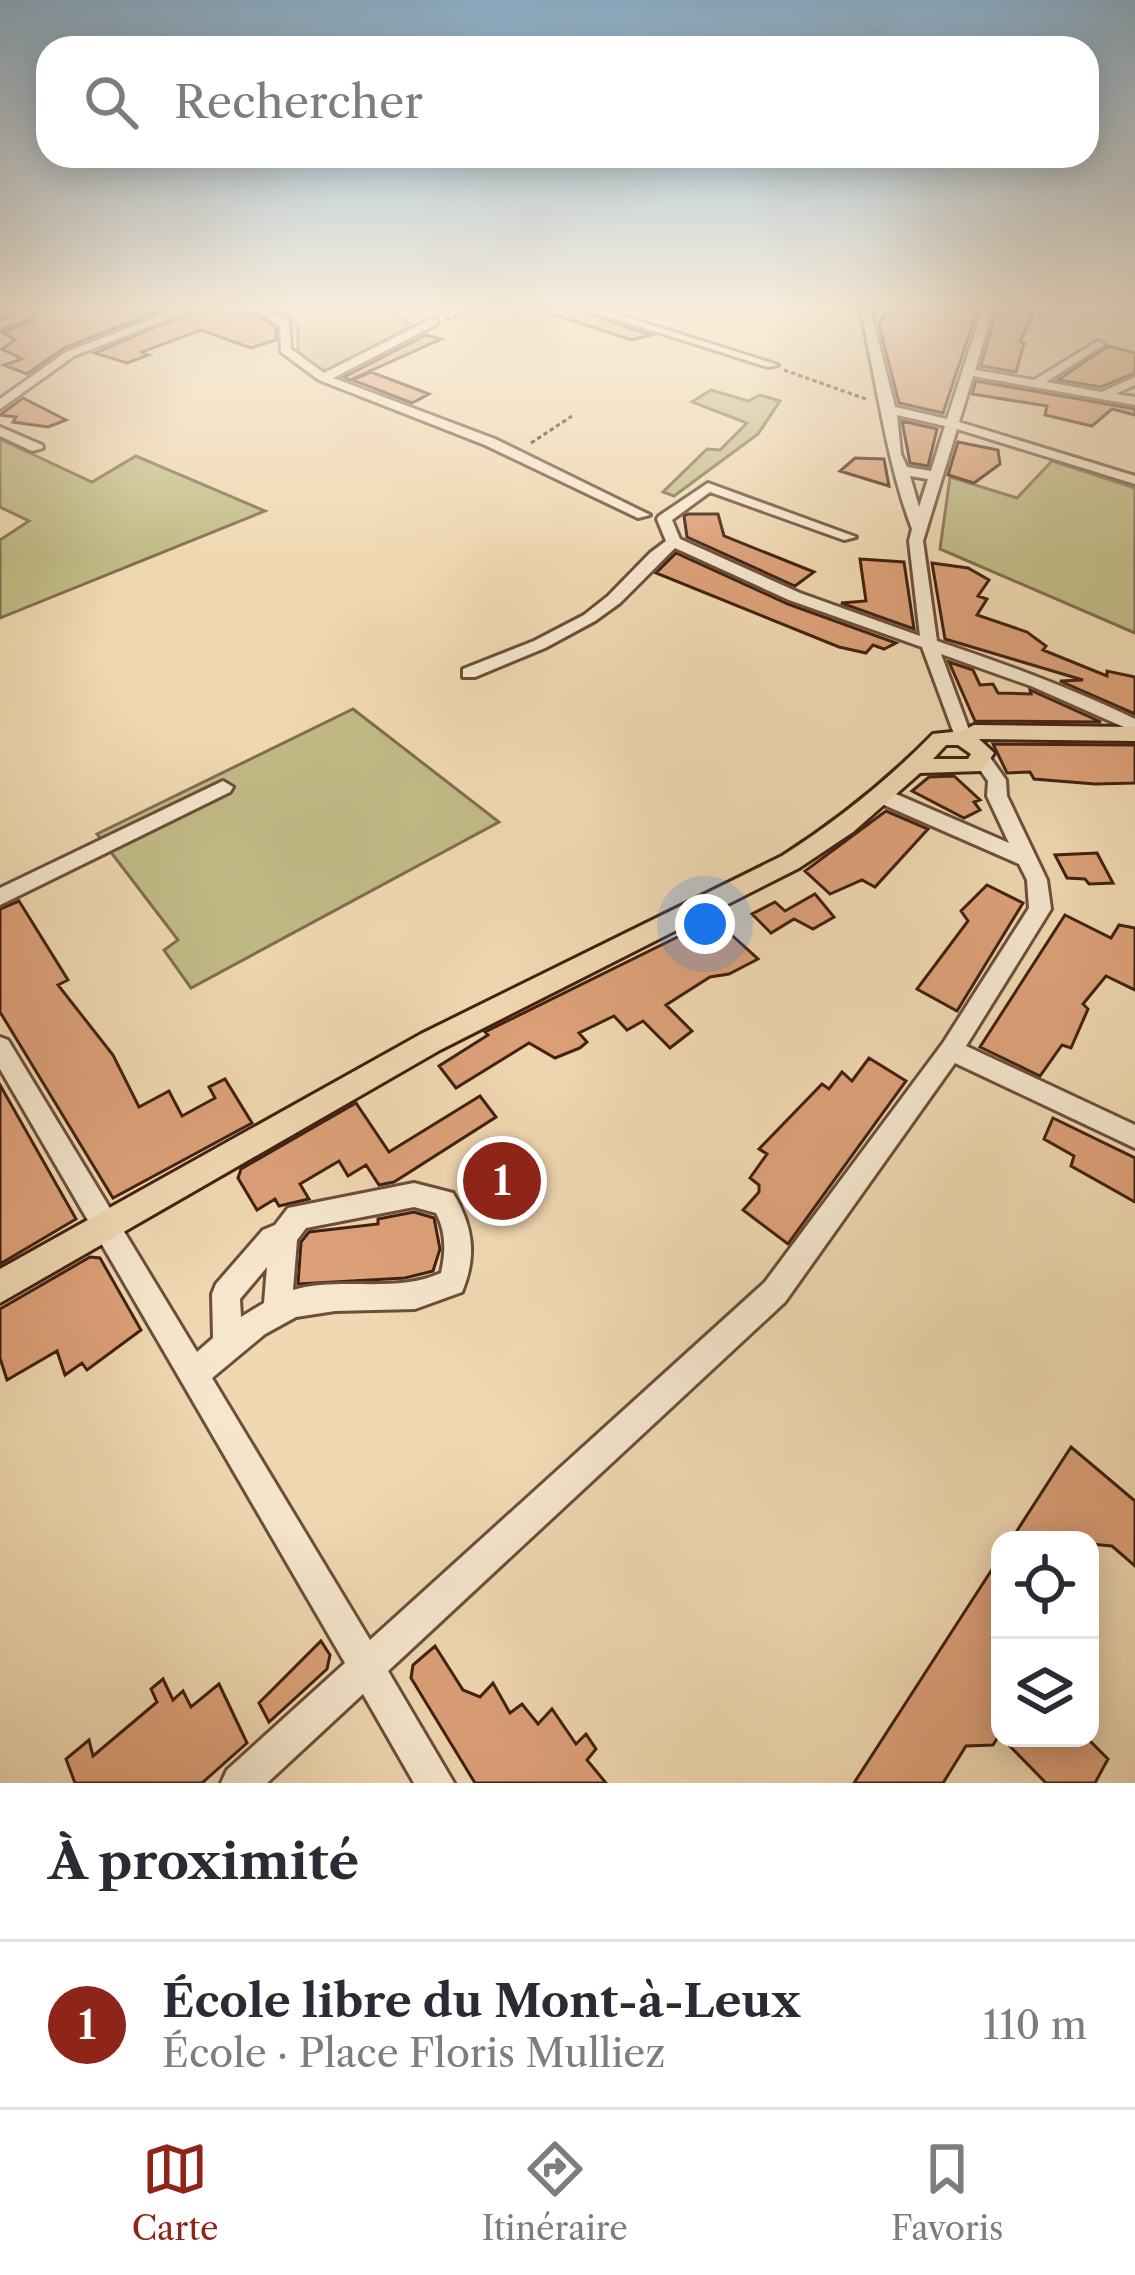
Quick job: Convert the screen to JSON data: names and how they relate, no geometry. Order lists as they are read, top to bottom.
{
  "page": {
    "search": "Rechercher",
    "pins": "1",
    "heading": "À proximité",
    "list": [
      {
        "mark": "1",
        "name": "École libre du Mont-à-Leux",
        "note": "École · Place Floris Mulliez",
        "value": "110 m"
      }
    ],
    "nav": ["Carte", "Itinéraire", "Favoris"]
  }
}
